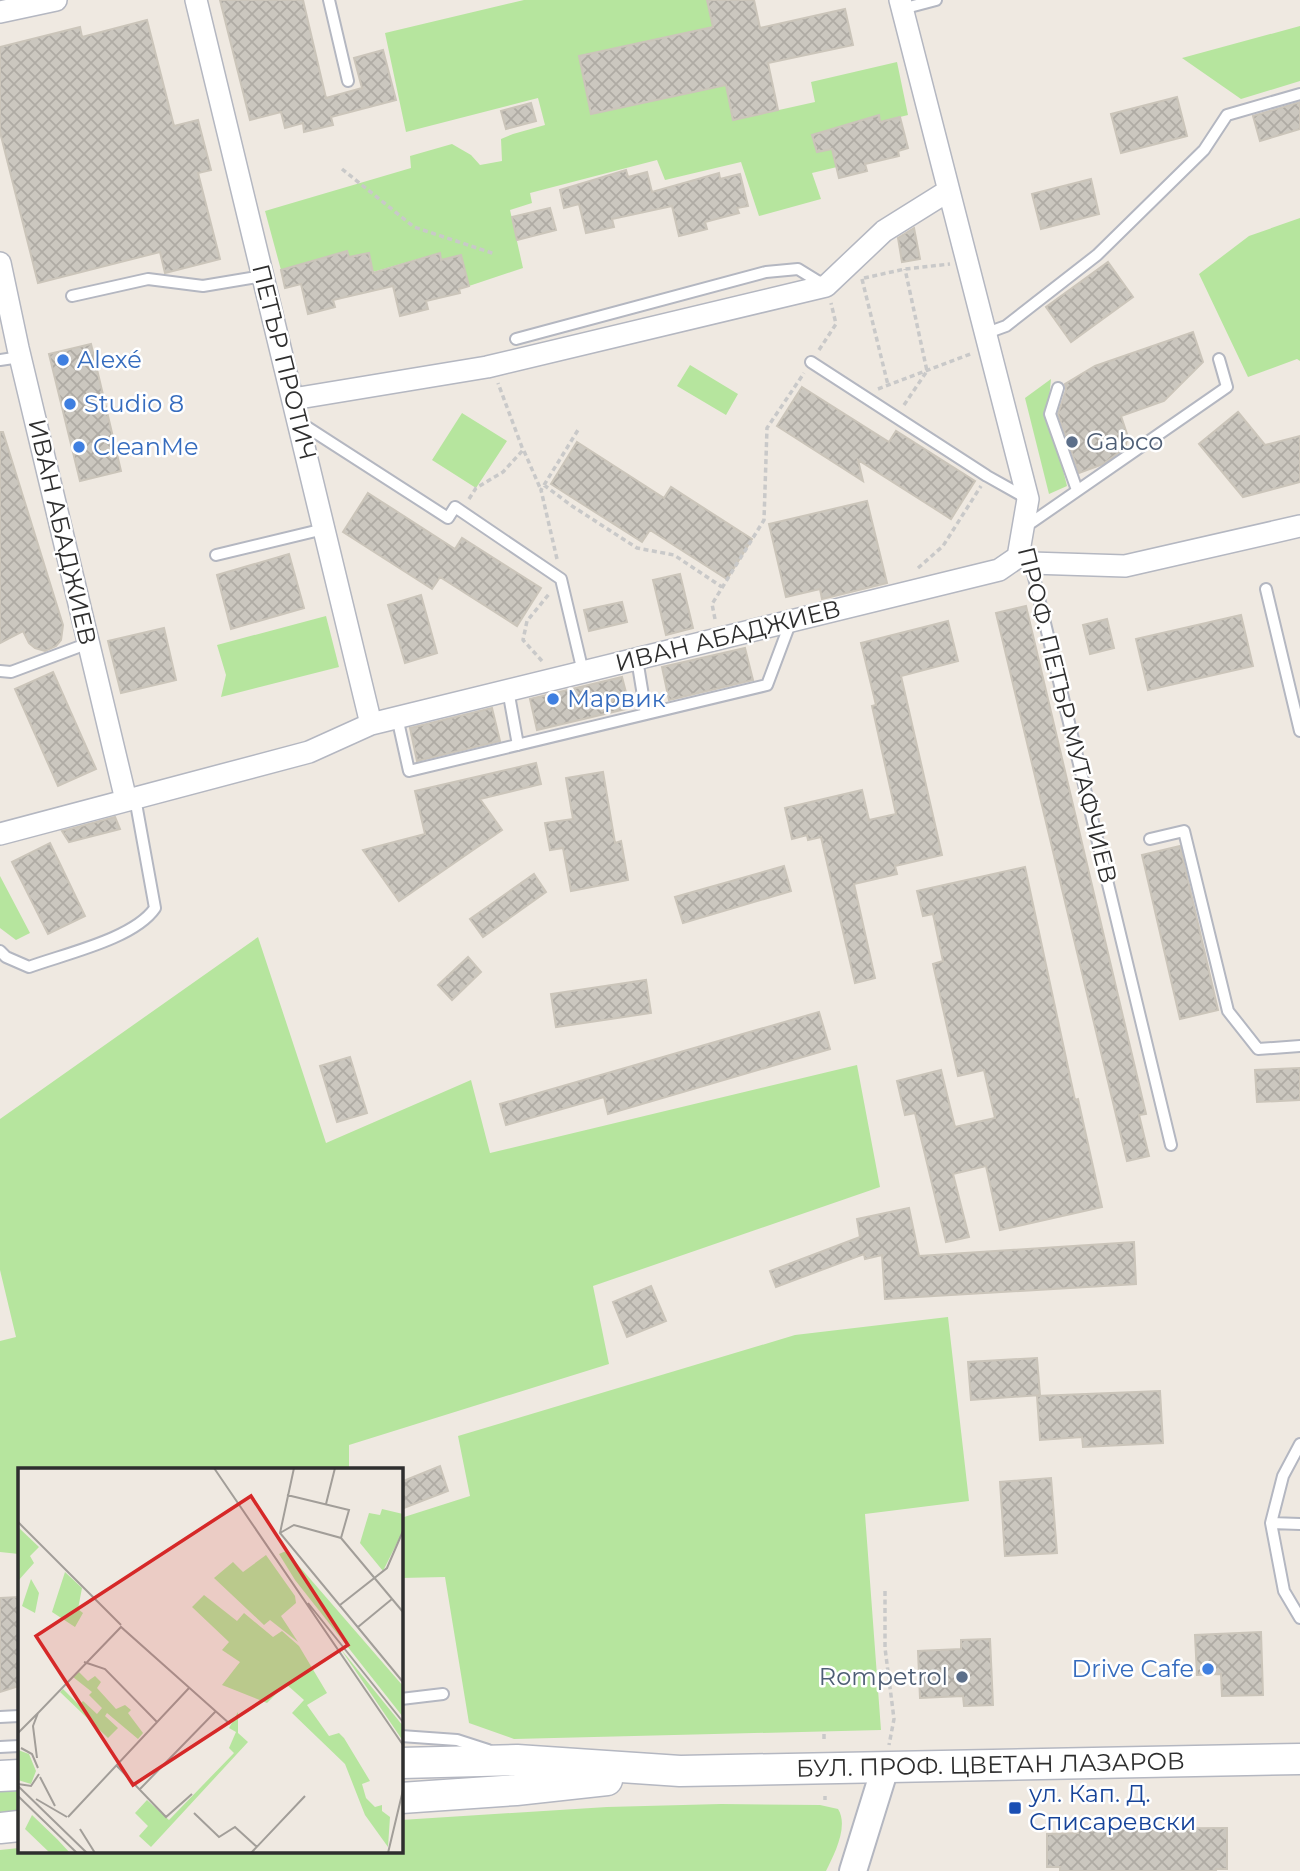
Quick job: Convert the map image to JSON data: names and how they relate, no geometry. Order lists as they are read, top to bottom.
{
  "streets": {
    "main road": ["БУЛ. ПРОФ. ЦВЕТАН ЛАЗАРОВ"],
    "street": ["ПЕТЪР ПРОТИЧ", "ИВАН АБАДЖИЕВ", "ПРОФ. ПЕТЪР МУТАФЧИЕВ"]
  },
  "crossings": [
    ["ПЕТЪР ПРОТИЧ", "ИВАН АБАДЖИЕВ"],
    ["ИВАН АБАДЖИЕВ", "ПРОФ. ПЕТЪР МУТАФЧИЕВ"]
  ],
  "places": {
    "other": [
      "Alexé",
      "Studio 8",
      "Gabco",
      "CleanMe",
      "Марвик",
      "Drive Cafe",
      "Rompetrol"
    ],
    "transit": ["ул. Кап. Д. Списаревски"]
  }
}
